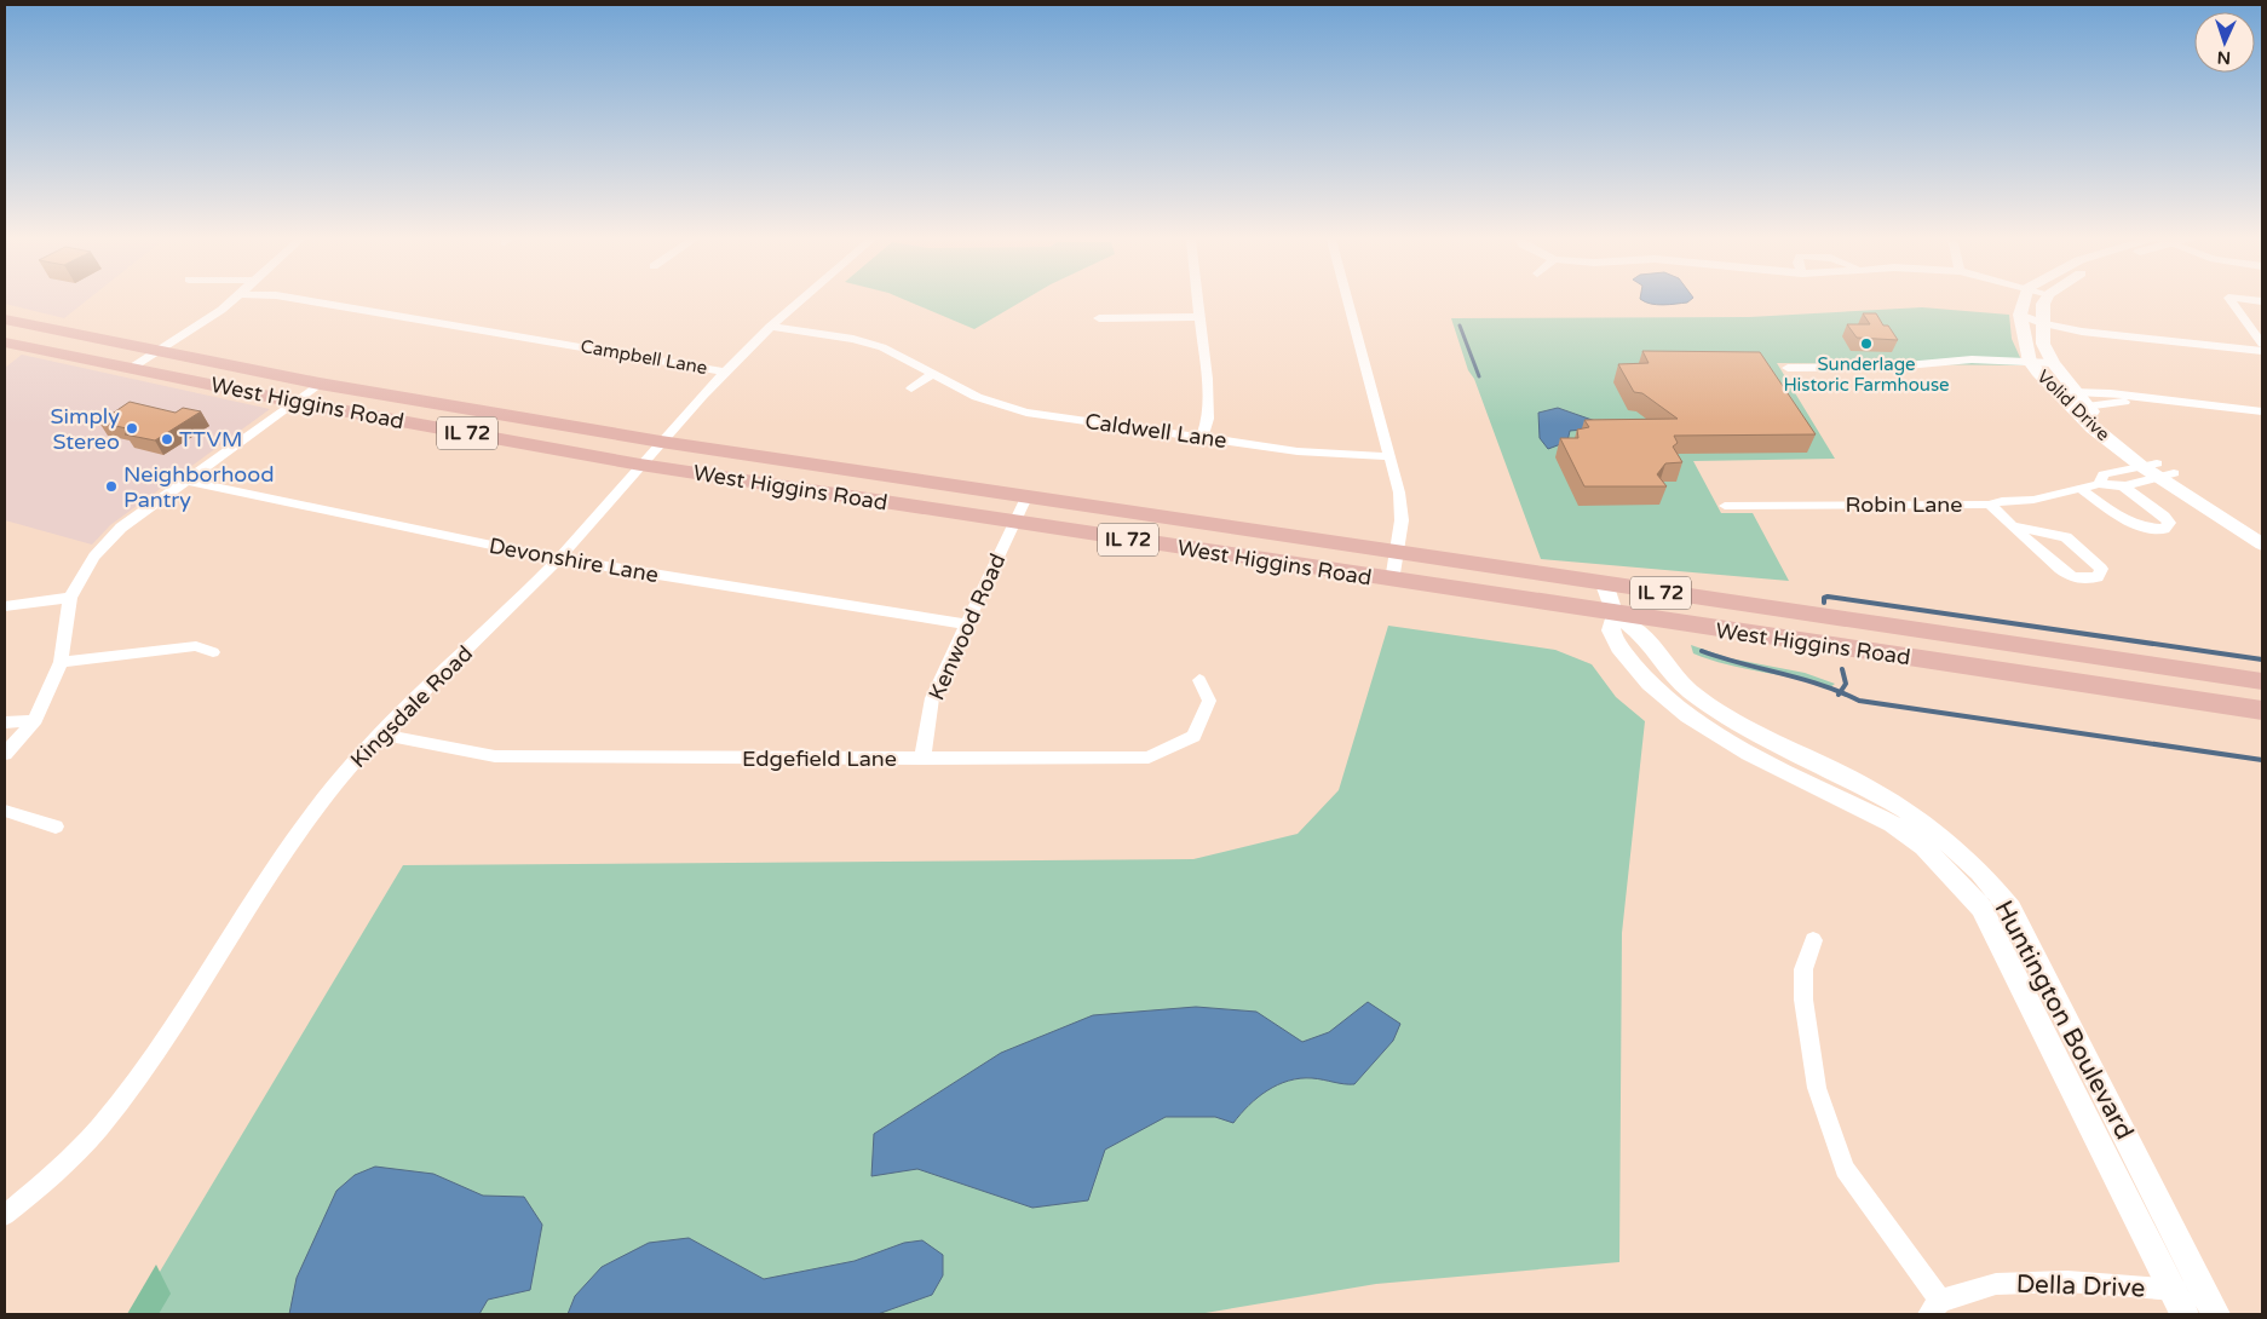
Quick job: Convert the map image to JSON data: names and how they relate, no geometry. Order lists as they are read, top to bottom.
{
  "streets": {
    "main road": ["West Higgins Road", "IL 72"],
    "street": [
      "Campbell Lane",
      "Volid Drive",
      "Caldwell Lane",
      "Robin Lane",
      "Devonshire Lane",
      "Kenwood Road",
      "Kingsdale Road",
      "Edgefield Lane",
      "Huntington Boulevard",
      "Della Drive"
    ]
  },
  "crossings": [
    ["Campbell Lane", "Kingsdale Road"],
    ["West Higgins Road", "Kenwood Road"],
    ["West Higgins Road", "Kingsdale Road"],
    ["West Higgins Road", "Huntington Boulevard"],
    ["Volid Drive", "Robin Lane"],
    ["Caldwell Lane", "Kingsdale Road"],
    ["Devonshire Lane", "Kenwood Road"],
    ["Devonshire Lane", "Kingsdale Road"],
    ["Kenwood Road", "Edgefield Lane"],
    ["Kingsdale Road", "Edgefield Lane"],
    ["Huntington Boulevard", "Della Drive"]
  ],
  "places": [
    "Sunderlage Historic Farmhouse",
    "Simply Stereo",
    "TTVM",
    "Neighborhood Pantry"
  ],
  "north": "bottom"
}
